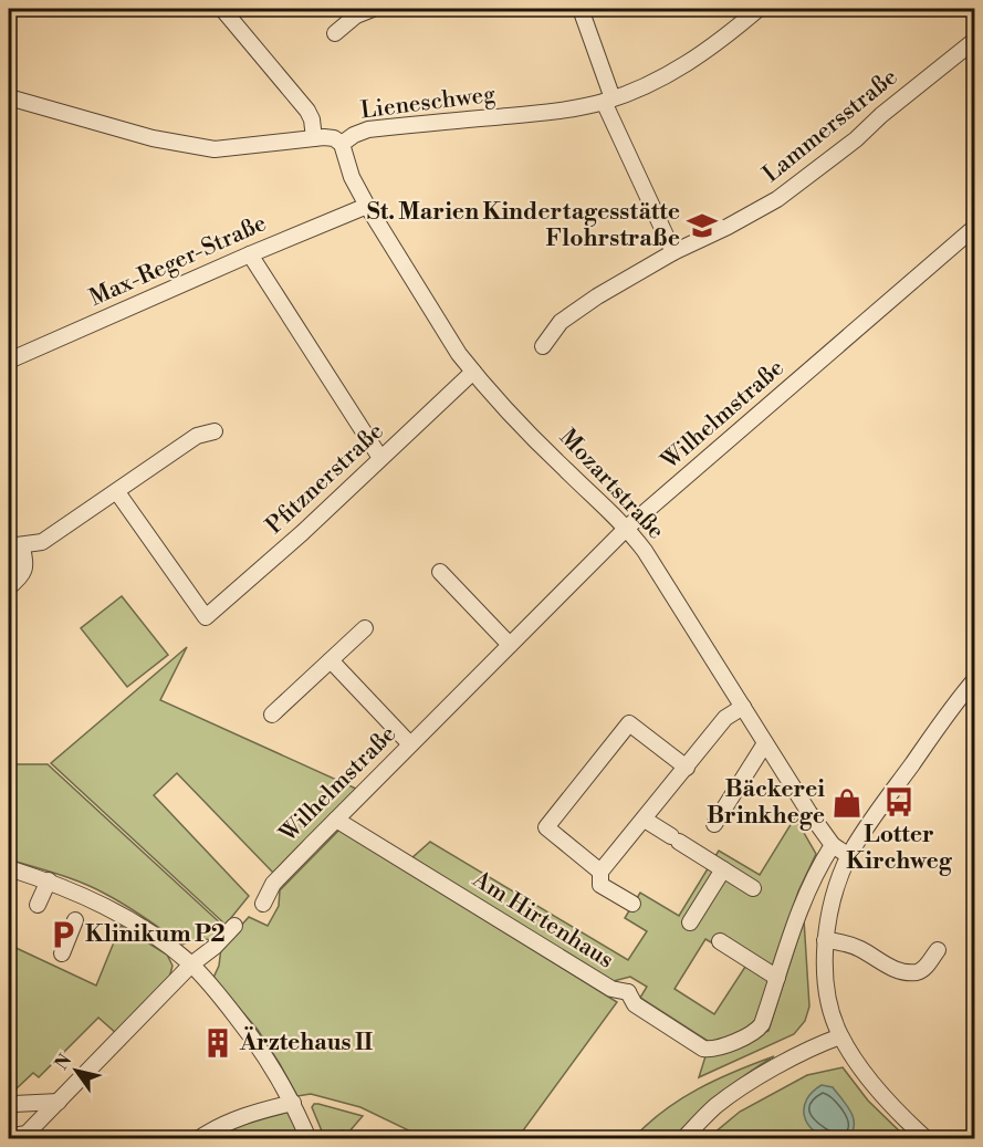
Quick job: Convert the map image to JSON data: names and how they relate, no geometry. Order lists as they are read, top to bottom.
{
  "streets": {
    "street": [
      "Lieneschweg",
      "Lammersstraße",
      "Max-Reger-Straße",
      "Wilhelmstraße",
      "Pfitznerstraße",
      "Mozartstraße",
      "Am Hirtenhaus"
    ]
  },
  "crossings": [
    ["Lieneschweg", "Mozartstraße"],
    ["Max-Reger-Straße", "Mozartstraße"],
    ["Wilhelmstraße", "Mozartstraße"],
    ["Wilhelmstraße", "Am Hirtenhaus"],
    ["Pfitznerstraße", "Mozartstraße"],
    ["Mozartstraße", "Am Hirtenhaus"]
  ],
  "places": {
    "school or university": ["St. Marien Kindertagesstätte Flohrstraße"],
    "bus stop": ["Lotter Kirchweg"],
    "shop": ["Bäckerei Brinkhege"],
    "parking": ["Klinikum P2"],
    "building": ["Ärztehaus II"]
  },
  "north": "top left"
}
